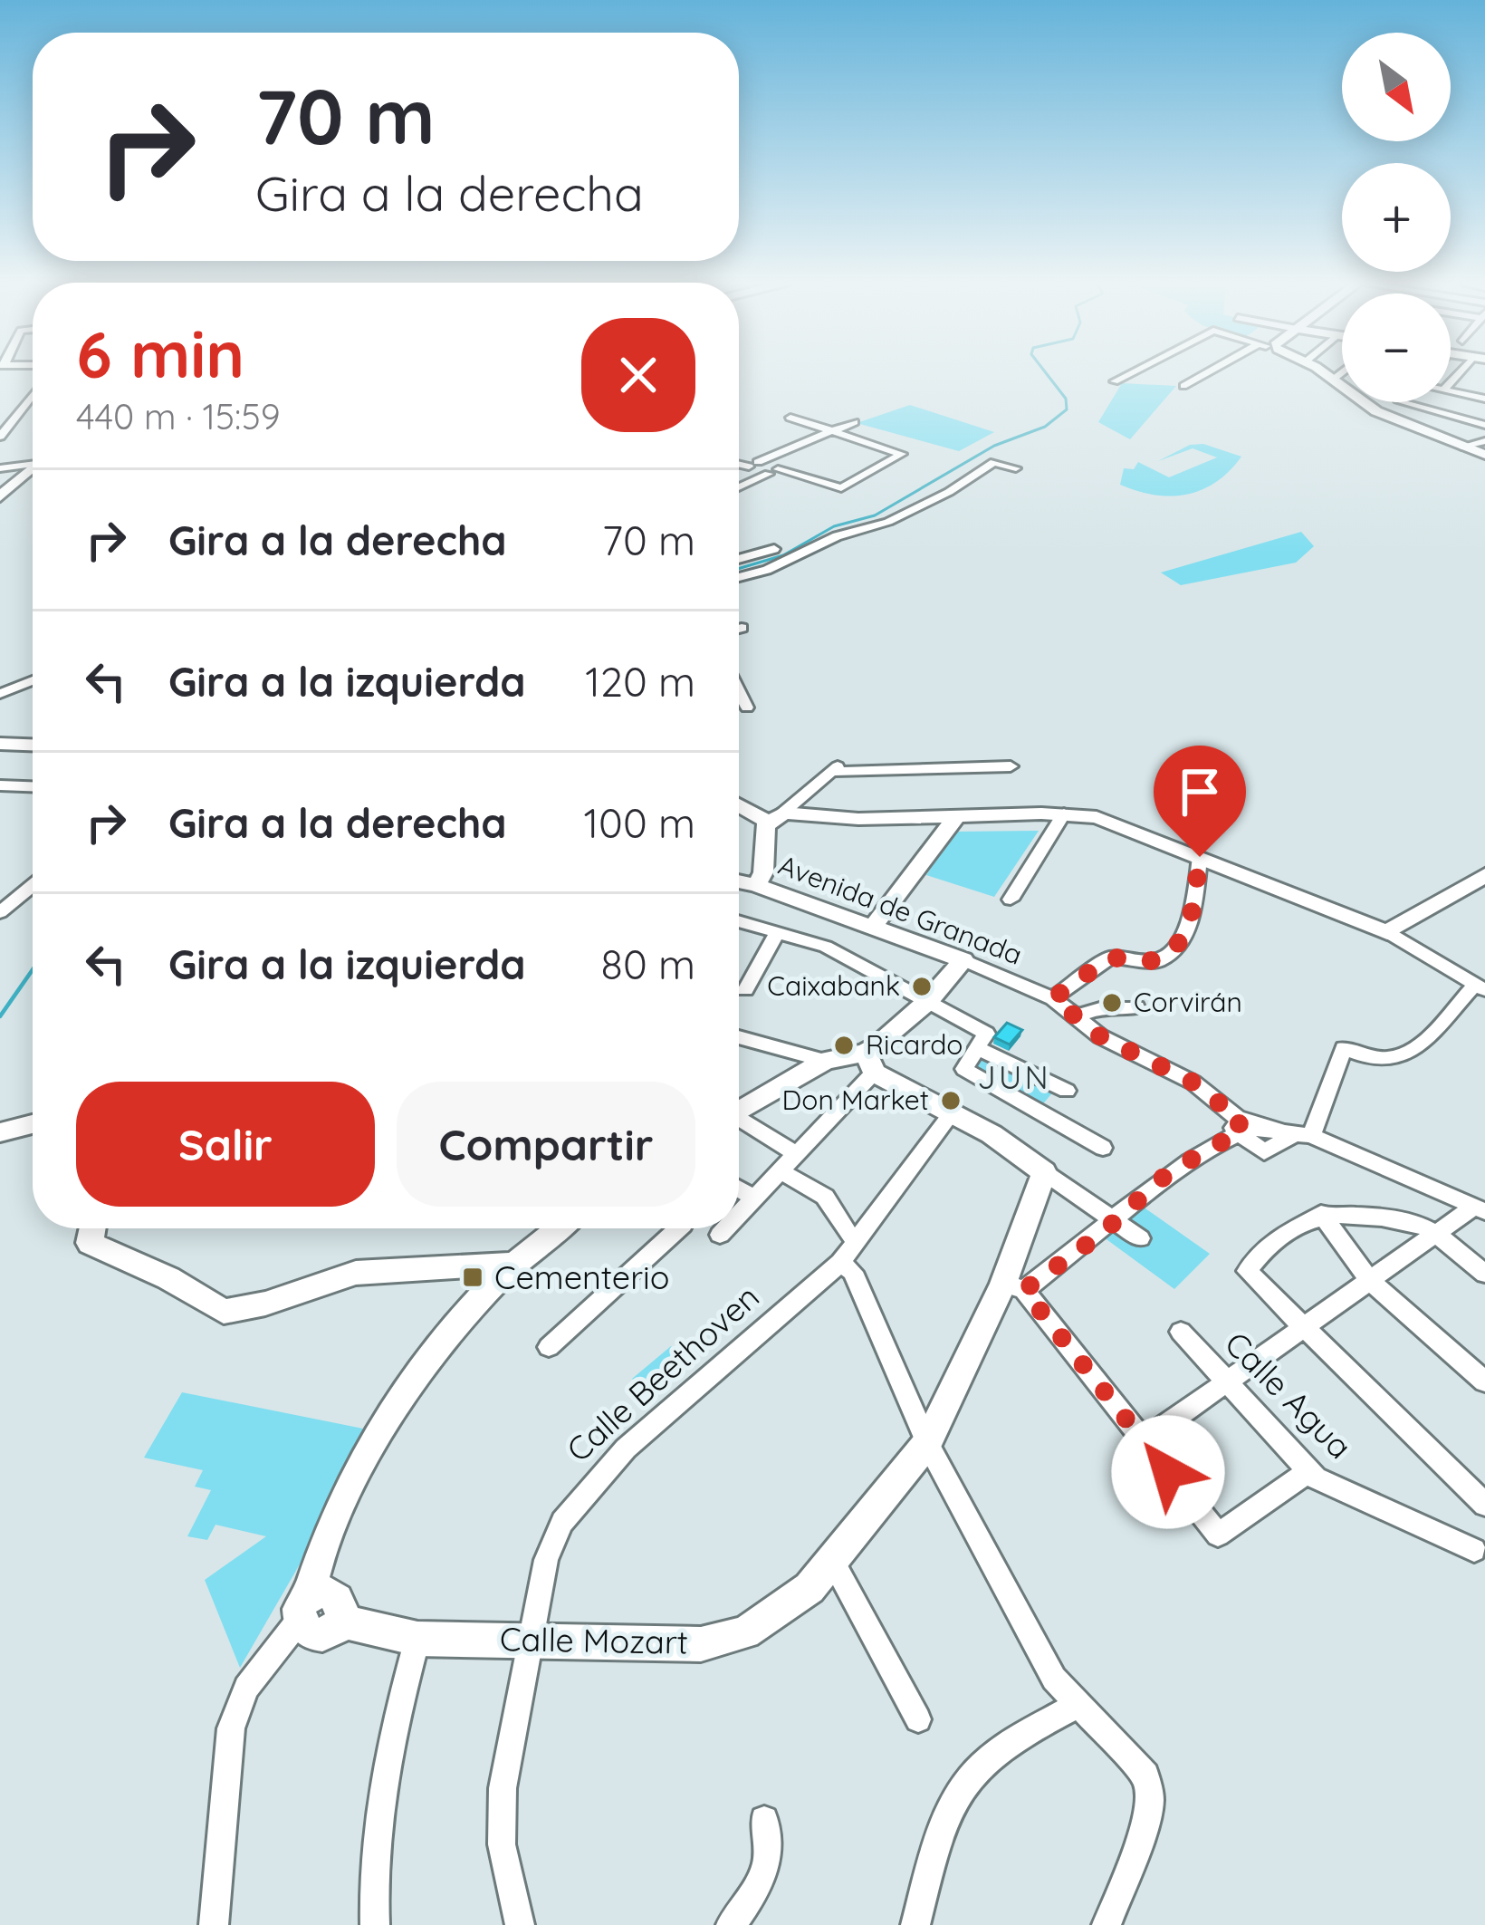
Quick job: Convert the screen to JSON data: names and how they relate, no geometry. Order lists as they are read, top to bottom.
{
  "streets": {
    "street": [
      "Avenida de Granada",
      "Calle Beethoven",
      "Calle Agua",
      "Calle Mozart"
    ]
  },
  "crossings": [
    ["Calle Beethoven", "Calle Mozart"]
  ],
  "districts": ["JUN"],
  "places": {
    "other": [
      "Caixabank",
      "Corvirán",
      "Ricardo",
      "Don Market"
    ],
    "transit": ["Cementerio"]
  },
  "north": "bottom right",
  "page": {
    "map_buttons": ["+", "−"],
    "turn": ["70 m", "Gira a la derecha"],
    "heading": ["6 min", "440 m · 15:59"],
    "list": [
      {
        "name": "Gira a la derecha",
        "value": "70 m"
      },
      {
        "name": "Gira a la izquierda",
        "value": "120 m"
      },
      {
        "name": "Gira a la derecha",
        "value": "100 m"
      },
      {
        "name": "Gira a la izquierda",
        "value": "80 m"
      }
    ],
    "buttons": ["Salir", "Compartir"]
  }
}
